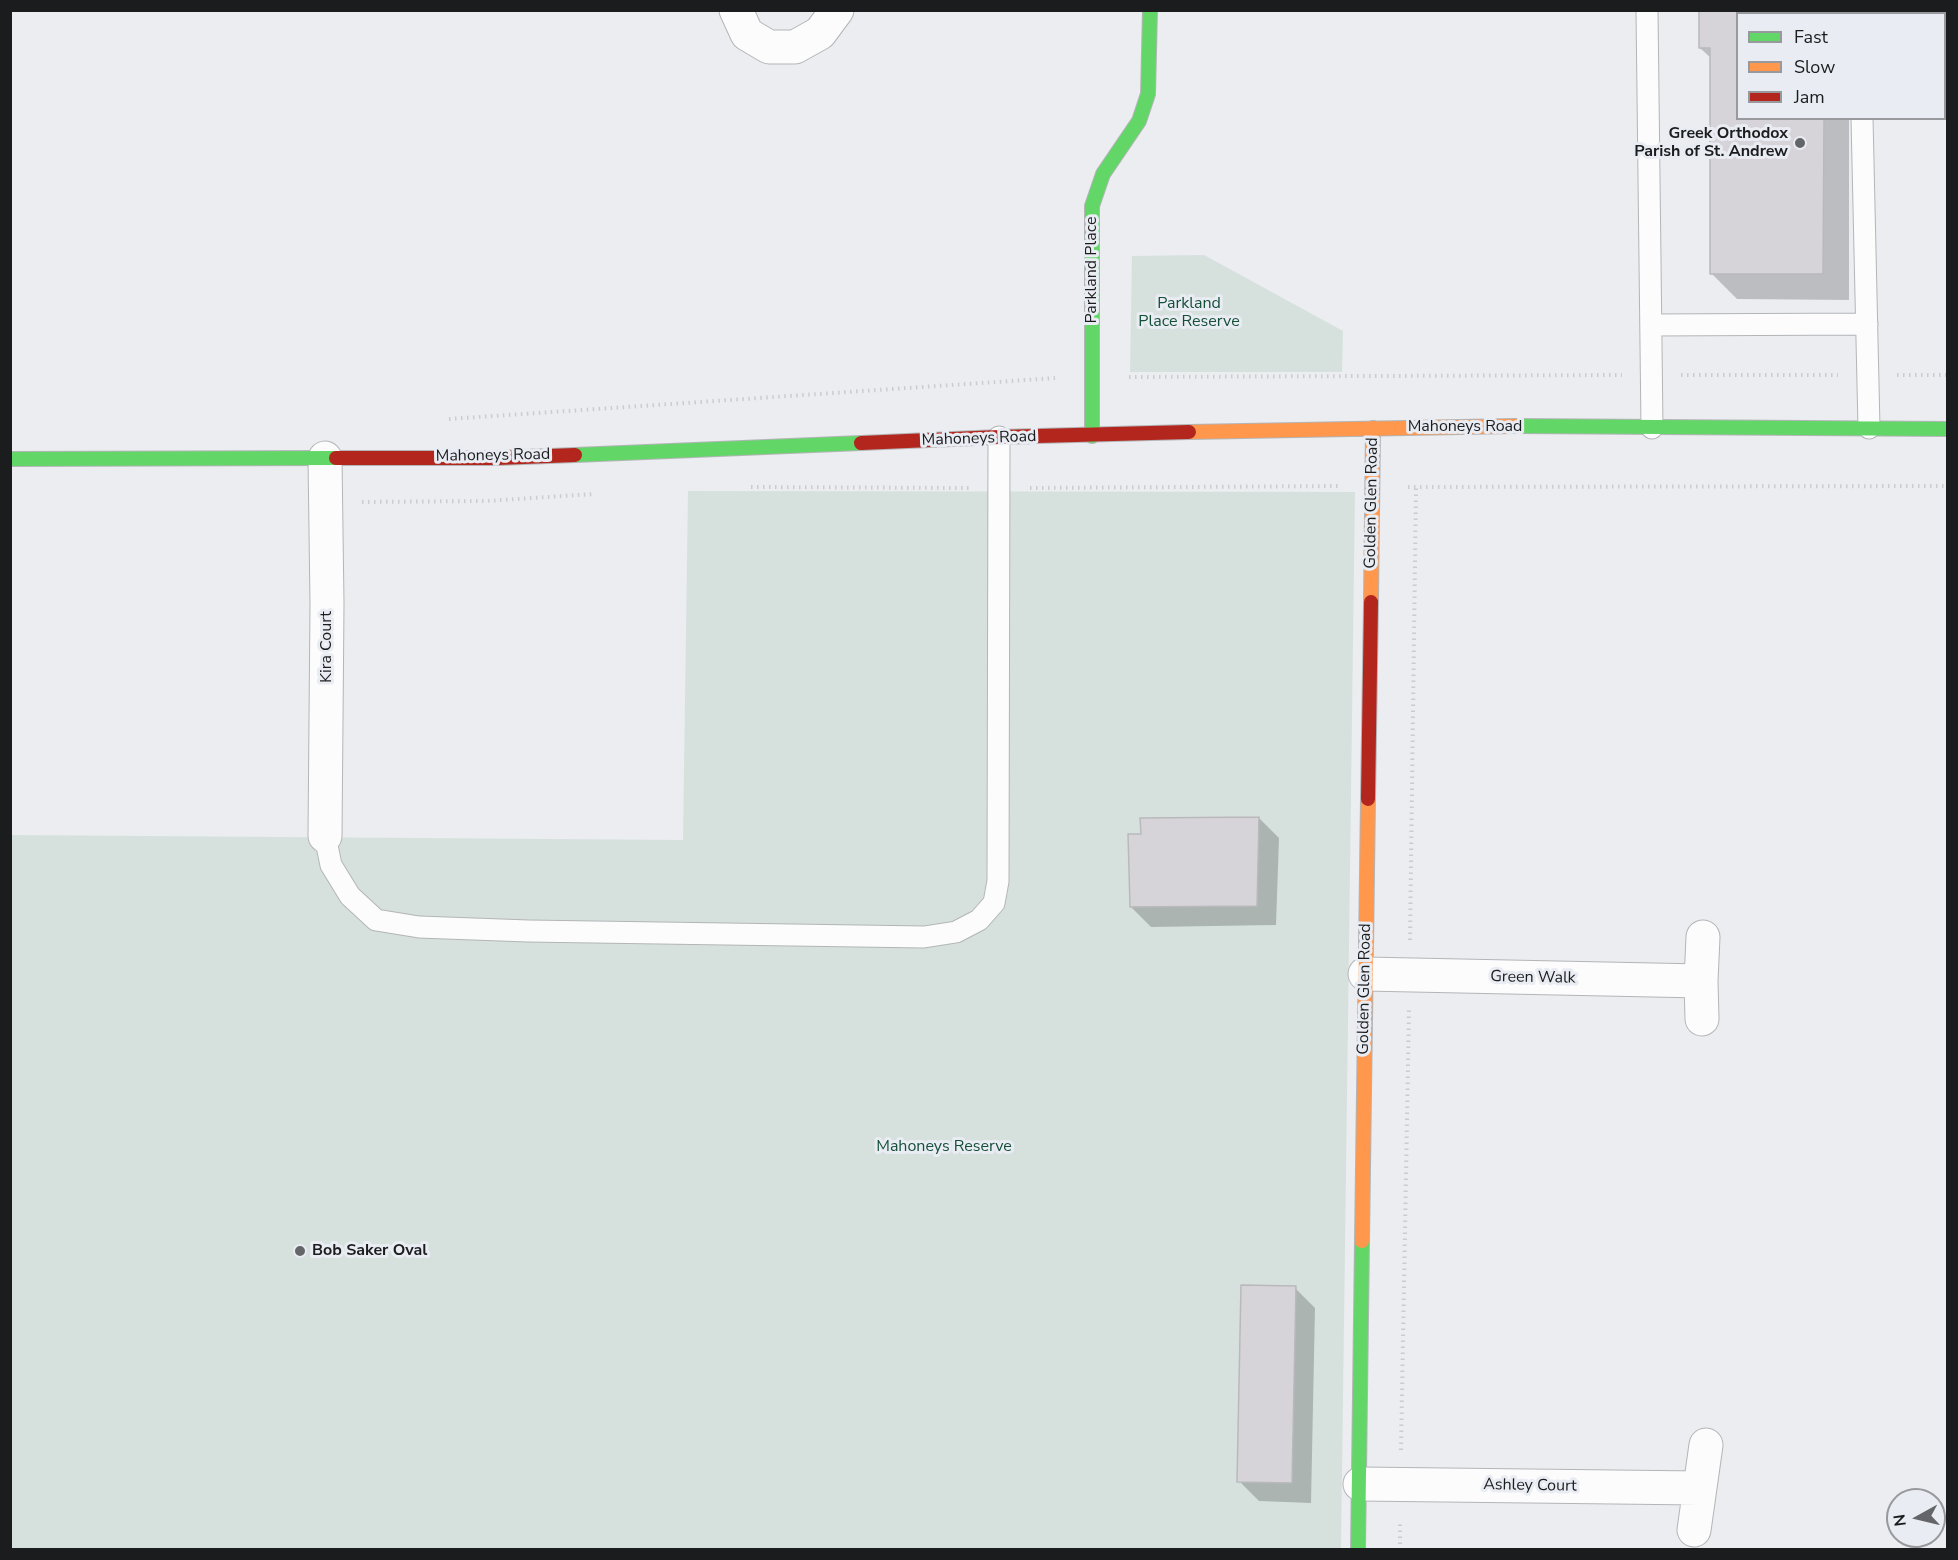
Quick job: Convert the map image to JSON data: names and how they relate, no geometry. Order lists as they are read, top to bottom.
{
  "streets": {
    "main road": ["Parkland Place", "Mahoneys Road", "Golden Glen Road"],
    "street": ["Kira Court", "Green Walk", "Ashley Court"]
  },
  "crossings": [
    ["Parkland Place", "Mahoneys Road"],
    ["Mahoneys Road", "Golden Glen Road"],
    ["Mahoneys Road", "Kira Court"],
    ["Golden Glen Road", "Green Walk"],
    ["Golden Glen Road", "Ashley Court"]
  ],
  "parks": ["Parkland Place Reserve", "Mahoneys Reserve"],
  "places": ["Greek Orthodox Parish of St. Andrew", "Bob Saker Oval"],
  "legend": ["Fast", "Slow", "Jam"],
  "north": "left"
}
